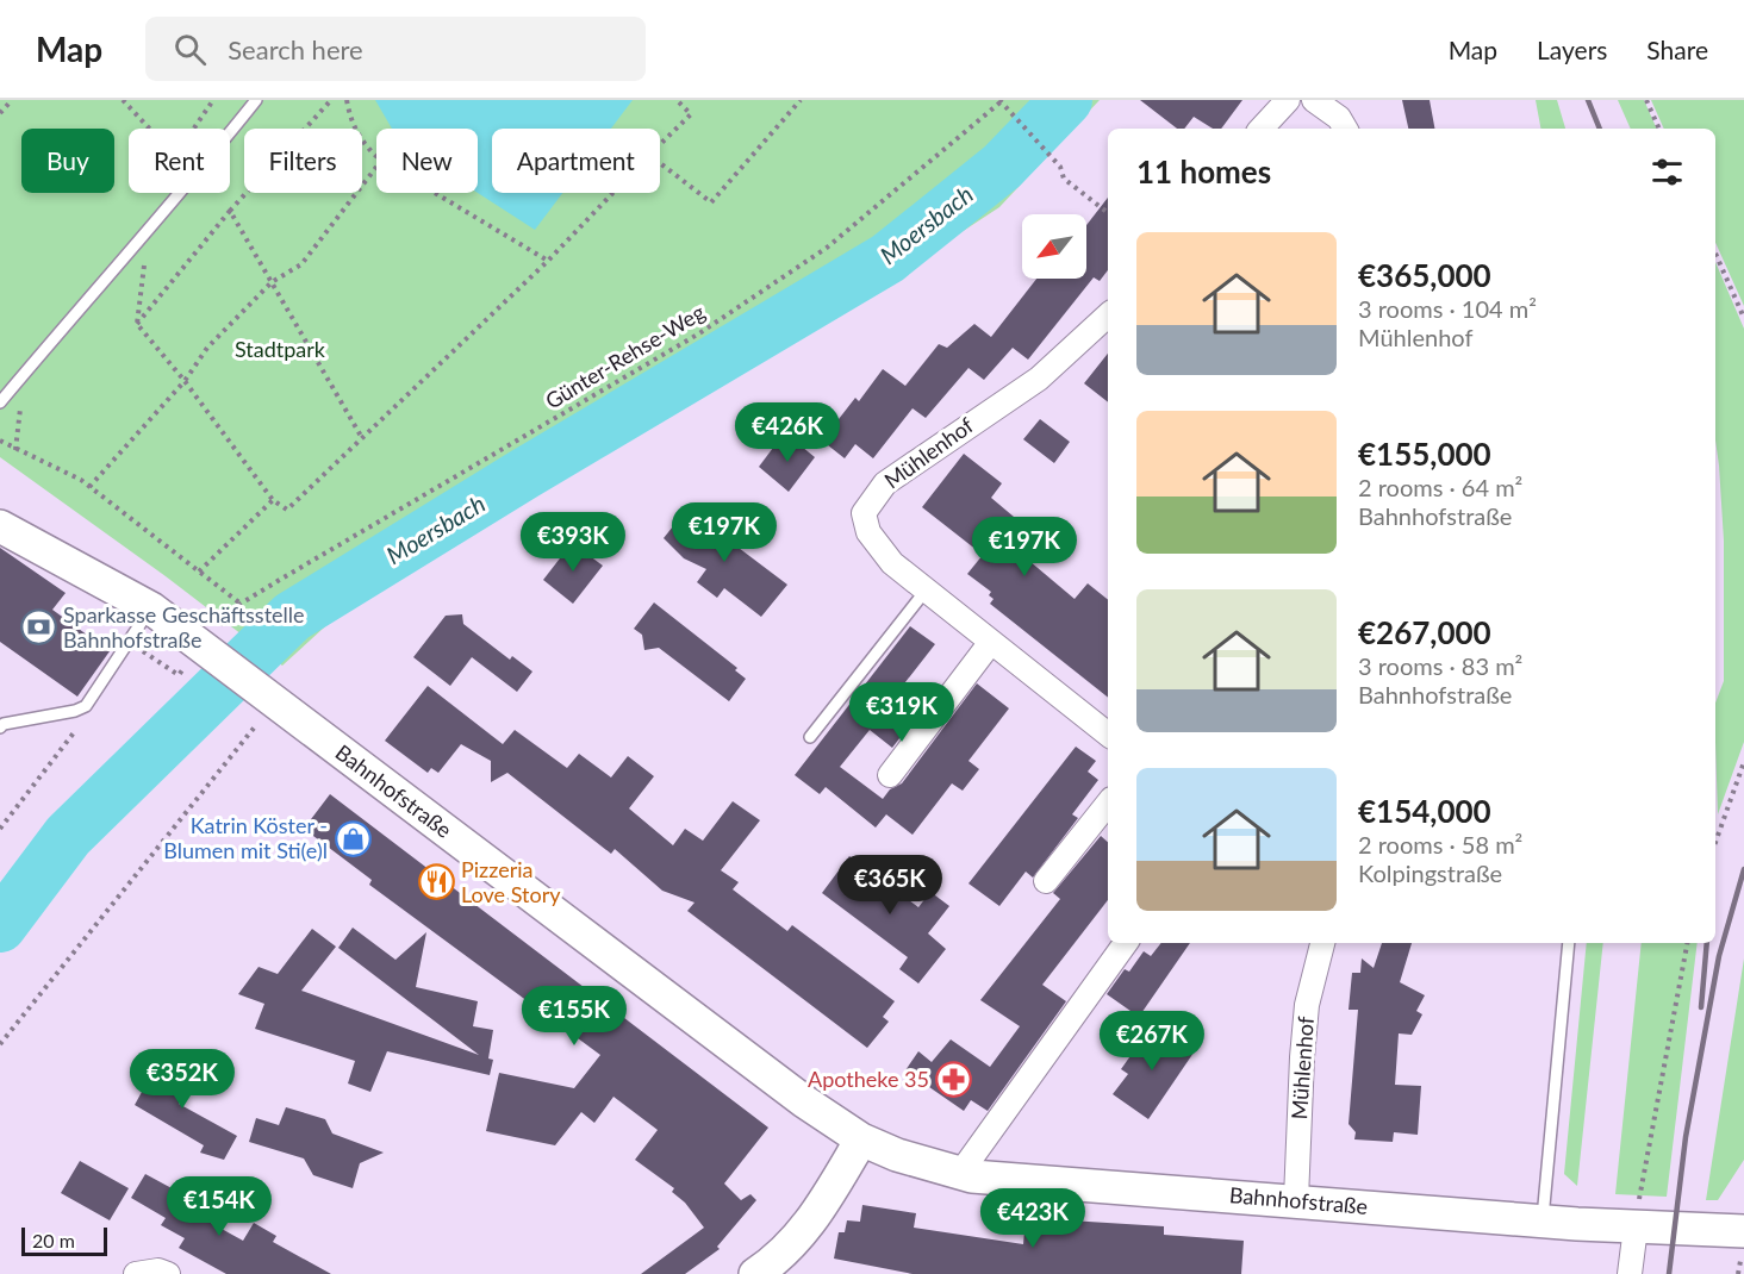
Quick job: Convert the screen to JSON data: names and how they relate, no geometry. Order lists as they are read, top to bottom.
{
  "streets": {
    "street": ["Mühlenhof", "Bahnhofstraße"],
    "path": ["Günter-Rehse-Weg"]
  },
  "crossings": [
    ["Günter-Rehse-Weg", "Bahnhofstraße"],
    ["Mühlenhof", "Bahnhofstraße"]
  ],
  "water": ["Moersbach"],
  "parks": ["Stadtpark"],
  "places": {
    "bank": ["Sparkasse Geschäftsstelle Bahnhofstraße"],
    "shop": ["Katrin Köster - Blumen mit Sti(e)l"],
    "restaurant": ["Pizzeria Love Story"],
    "pharmacy": ["Apotheke 35"]
  },
  "scale_bar": "20 m",
  "north": "bottom left",
  "page": {
    "header": "Map",
    "search": "Search here",
    "nav": ["Map", "Layers", "Share"],
    "chip": [
      "Buy",
      "Rent",
      "Filters",
      "New",
      "Apartment"
    ],
    "heading": "11 homes",
    "list": [
      {
        "name": "€365,000",
        "note": "3 rooms · 104 m² · Mühlenhof"
      },
      {
        "name": "€155,000",
        "note": "2 rooms · 64 m² · Bahnhofstraße"
      },
      {
        "name": "€267,000",
        "note": "3 rooms · 83 m² · Bahnhofstraße"
      },
      {
        "name": "€154,000",
        "note": "2 rooms · 58 m² · Kolpingstraße"
      }
    ],
    "price": [
      "€426K",
      "€197K",
      "€393K",
      "€197K",
      "€319K",
      "€365K",
      "€155K",
      "€267K",
      "€352K",
      "€154K",
      "€423K"
    ],
    "scale": "20 m"
  }
}
